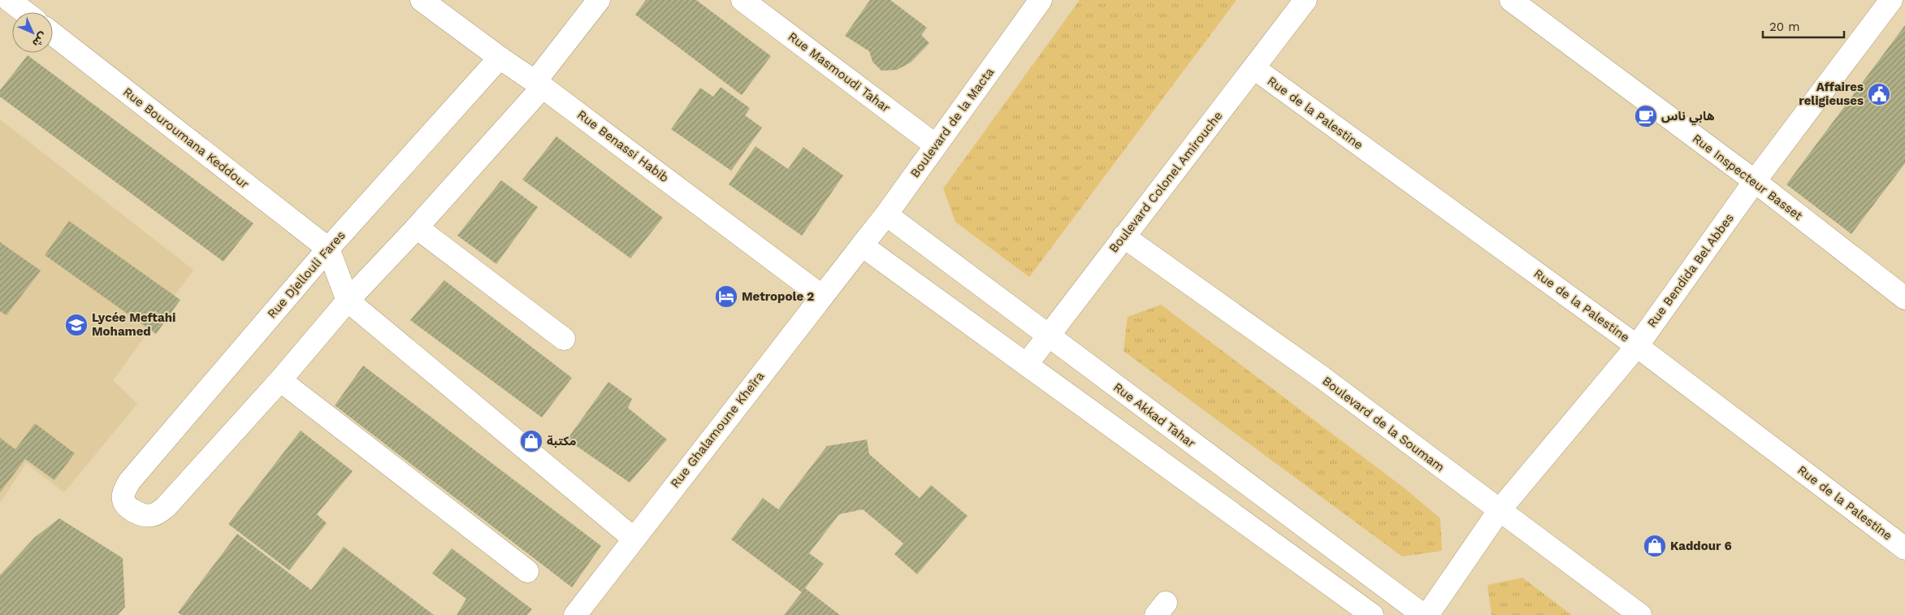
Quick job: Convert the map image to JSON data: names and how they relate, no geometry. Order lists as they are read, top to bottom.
{
  "streets": {
    "street": [
      "Rue Masmoudi Tahar",
      "Rue de la Palestine",
      "Boulevard de la Macta",
      "Rue Bouroumana Keddour",
      "Rue Benassi Habib",
      "Rue Inspecteur Basset",
      "Boulevard Colonel Amirouche",
      "Rue Bendida Bel Abbes",
      "Rue Djellouli Fares",
      "Rue Akkad Tahar",
      "Boulevard de la Soumam",
      "Rue Ghalamoune Kheïra"
    ]
  },
  "crossings": [
    ["Rue Masmoudi Tahar", "Boulevard de la Macta"],
    ["Rue de la Palestine", "Boulevard Colonel Amirouche"],
    ["Rue de la Palestine", "Rue Bendida Bel Abbes"],
    ["Boulevard de la Macta", "Rue Akkad Tahar"],
    ["Boulevard de la Macta", "Rue Ghalamoune Kheïra"],
    ["Rue Bouroumana Keddour", "Rue Djellouli Fares"],
    ["Rue Benassi Habib", "Rue Djellouli Fares"],
    ["Rue Benassi Habib", "Rue Ghalamoune Kheïra"],
    ["Rue Inspecteur Basset", "Rue Bendida Bel Abbes"],
    ["Boulevard Colonel Amirouche", "Rue Akkad Tahar"],
    ["Boulevard Colonel Amirouche", "Boulevard de la Soumam"],
    ["Rue Bendida Bel Abbes", "Boulevard de la Soumam"]
  ],
  "places": {
    "public building": ["Affaires religieuses"],
    "cafe": ["هابي ناس"],
    "hotel": ["Metropole 2"],
    "school or university": ["Lycée Meftahi Mohamed"],
    "shop": ["مكتبة", "Kaddour 6"]
  },
  "scale_bar": "20 m",
  "north": "bottom right"
}
